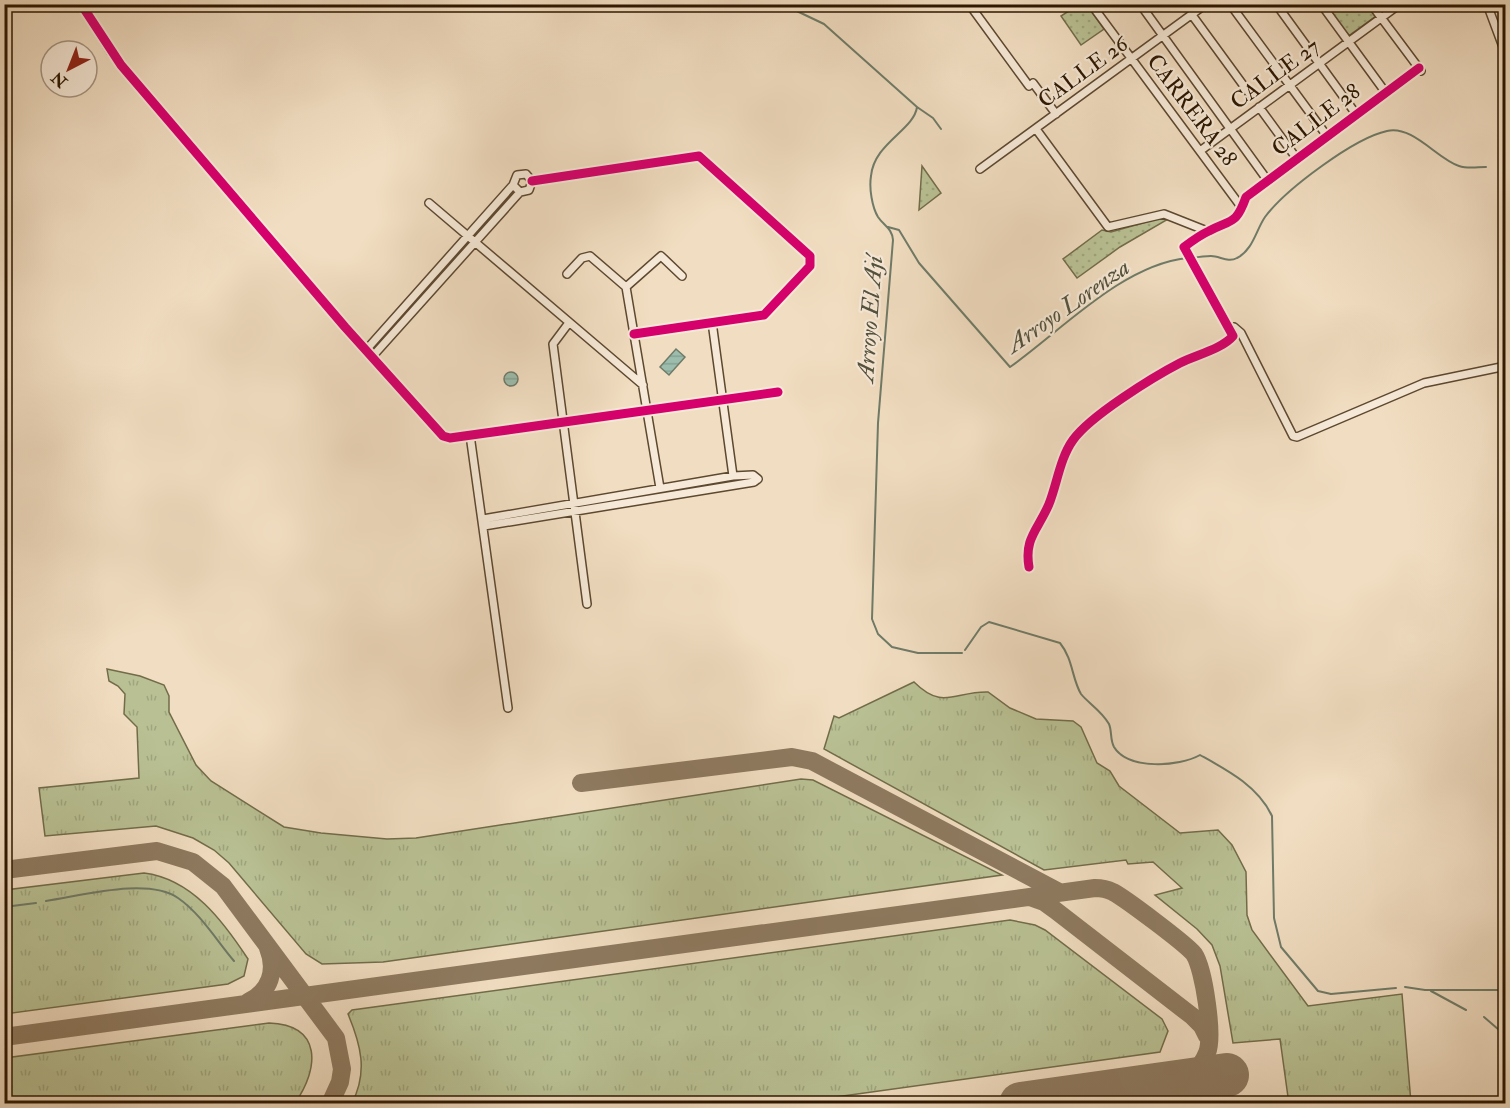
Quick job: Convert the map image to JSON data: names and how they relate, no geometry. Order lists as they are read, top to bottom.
{
  "streets": {
    "street": [
      "CALLE 26",
      "CALLE 27",
      "CARRERA 28",
      "CALLE 28"
    ]
  },
  "crossings": [
    ["CALLE 26", "CARRERA 28"],
    ["CALLE 27", "CARRERA 28"],
    ["CALLE 27", "CALLE 28"],
    ["CARRERA 28", "CALLE 28"]
  ],
  "water": ["Arroyo Lorenza", "Arroyo El Ají"],
  "north": "bottom left"
}
